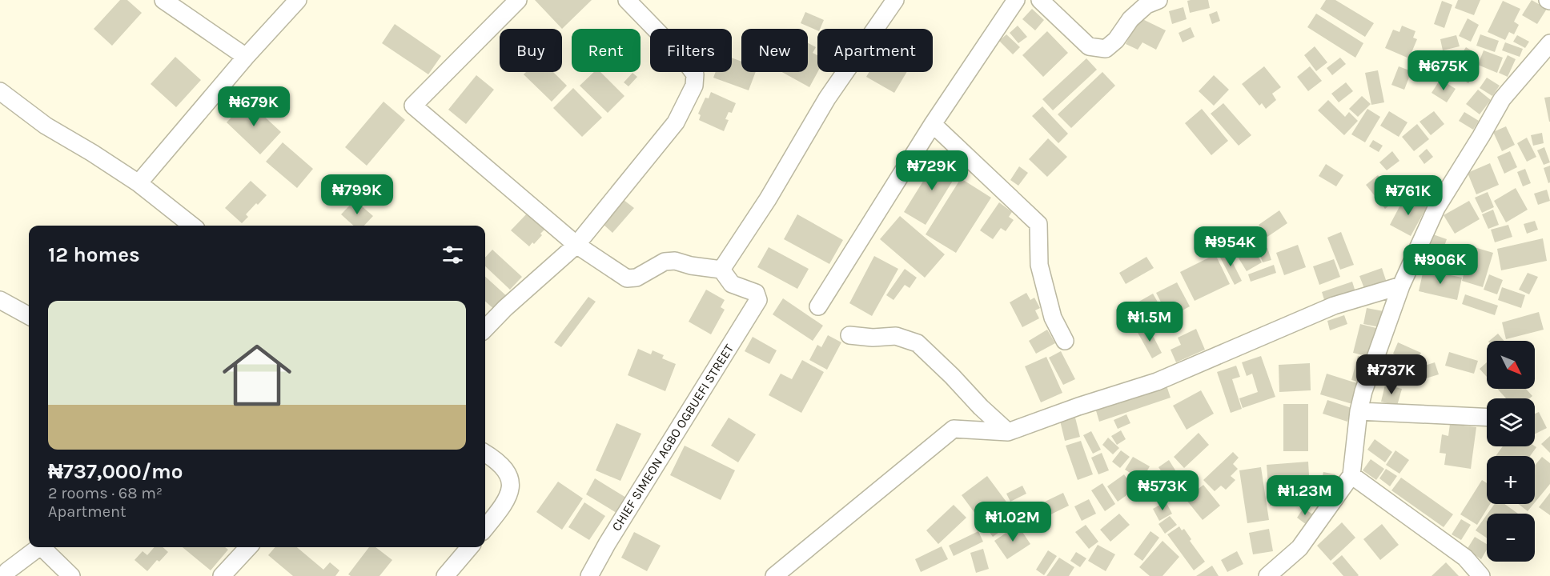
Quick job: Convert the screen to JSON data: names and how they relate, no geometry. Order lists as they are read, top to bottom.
{
  "streets": {
    "street": ["CHIEF SIMEON AGBO OGBUEFI STREET"]
  },
  "north": "bottom right",
  "page": {
    "chip": [
      "Buy",
      "Rent",
      "Filters",
      "New",
      "Apartment"
    ],
    "price": [
      "₦675K",
      "₦679K",
      "₦729K",
      "₦799K",
      "₦761K",
      "₦954K",
      "₦906K",
      "₦1.5M",
      "₦737K",
      "₦573K",
      "₦1.23M",
      "₦1.02M"
    ],
    "heading": "12 homes",
    "list": [
      {
        "name": "₦737,000/mo",
        "note": "2 rooms · 68 m² · Apartment"
      }
    ],
    "map_buttons": ["+", "−"]
  }
}
